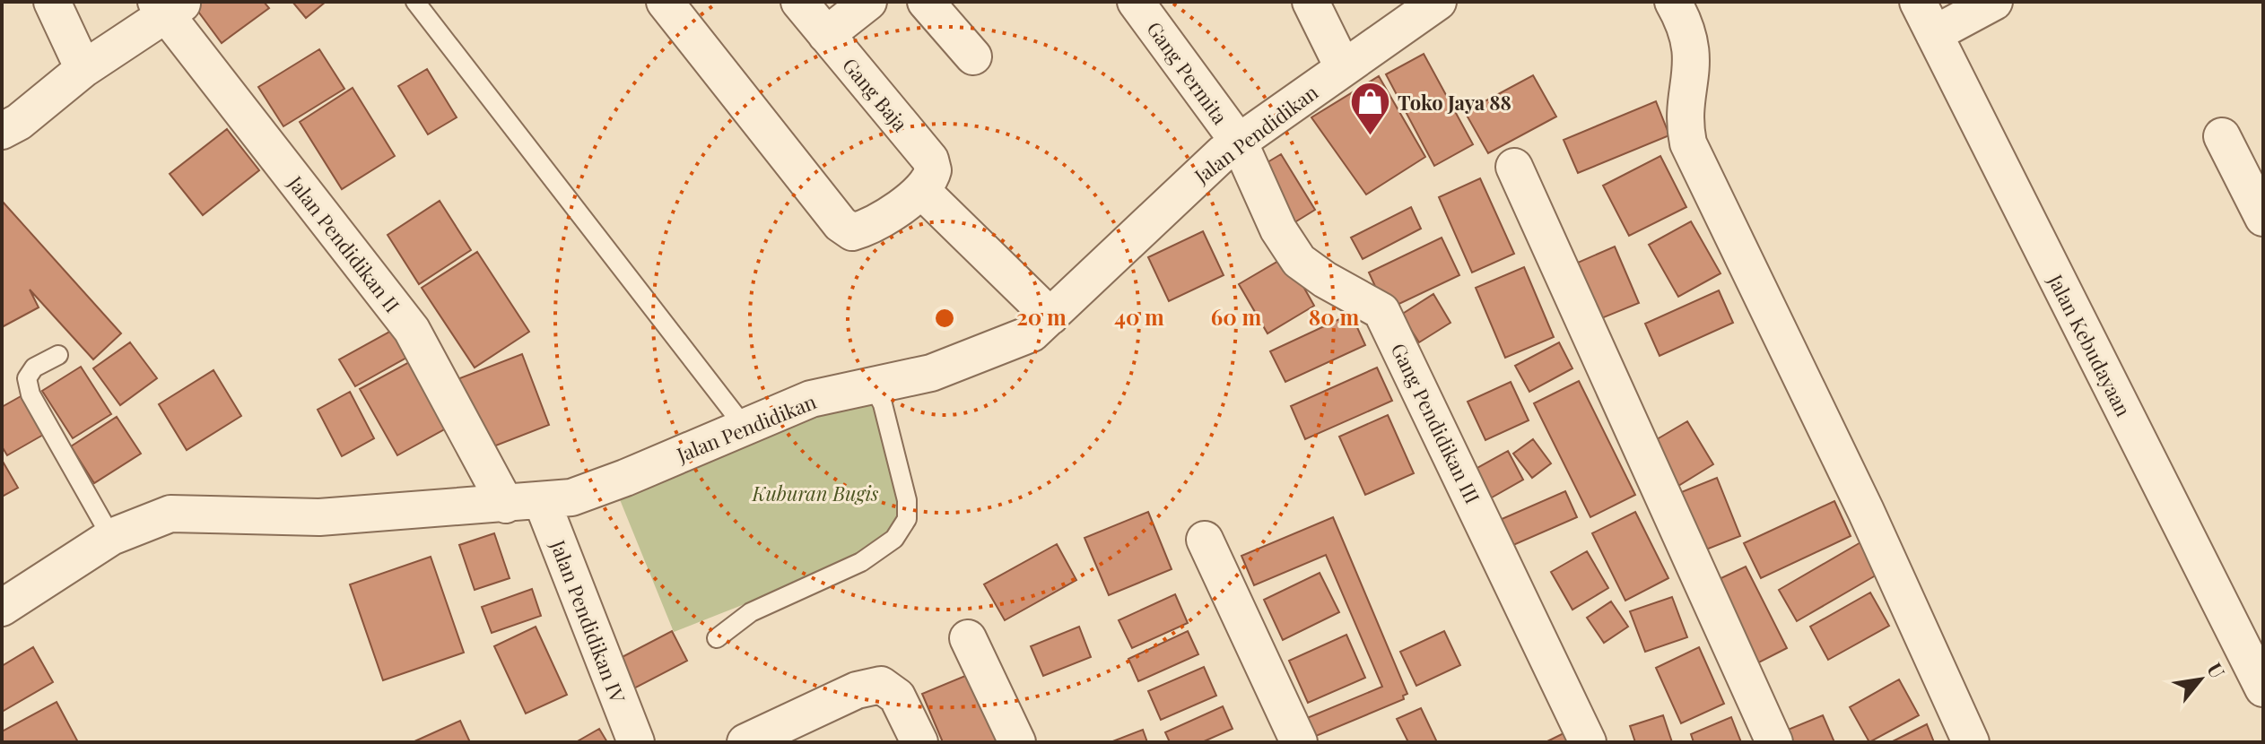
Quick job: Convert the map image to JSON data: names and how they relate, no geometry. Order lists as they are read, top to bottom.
{
  "streets": {
    "street": [
      "Gang Permita",
      "Gang Baja",
      "Jalan Pendidikan",
      "Jalan Pendidikan II",
      "Jalan Kebudayaan",
      "Gang Pendidikan III",
      "Jalan Pendidikan IV"
    ]
  },
  "crossings": [
    ["Gang Permita", "Jalan Pendidikan"],
    ["Gang Permita", "Gang Pendidikan III"],
    ["Jalan Pendidikan", "Jalan Pendidikan II"],
    ["Jalan Pendidikan", "Gang Pendidikan III"],
    ["Jalan Pendidikan", "Jalan Pendidikan IV"]
  ],
  "parks": ["Kuburan Bugis"],
  "places": {
    "shop": ["Toko Jaya 88"]
  },
  "north": "top right",
  "rings": [
    "20 m",
    "40 m",
    "60 m",
    "80 m"
  ]
}
